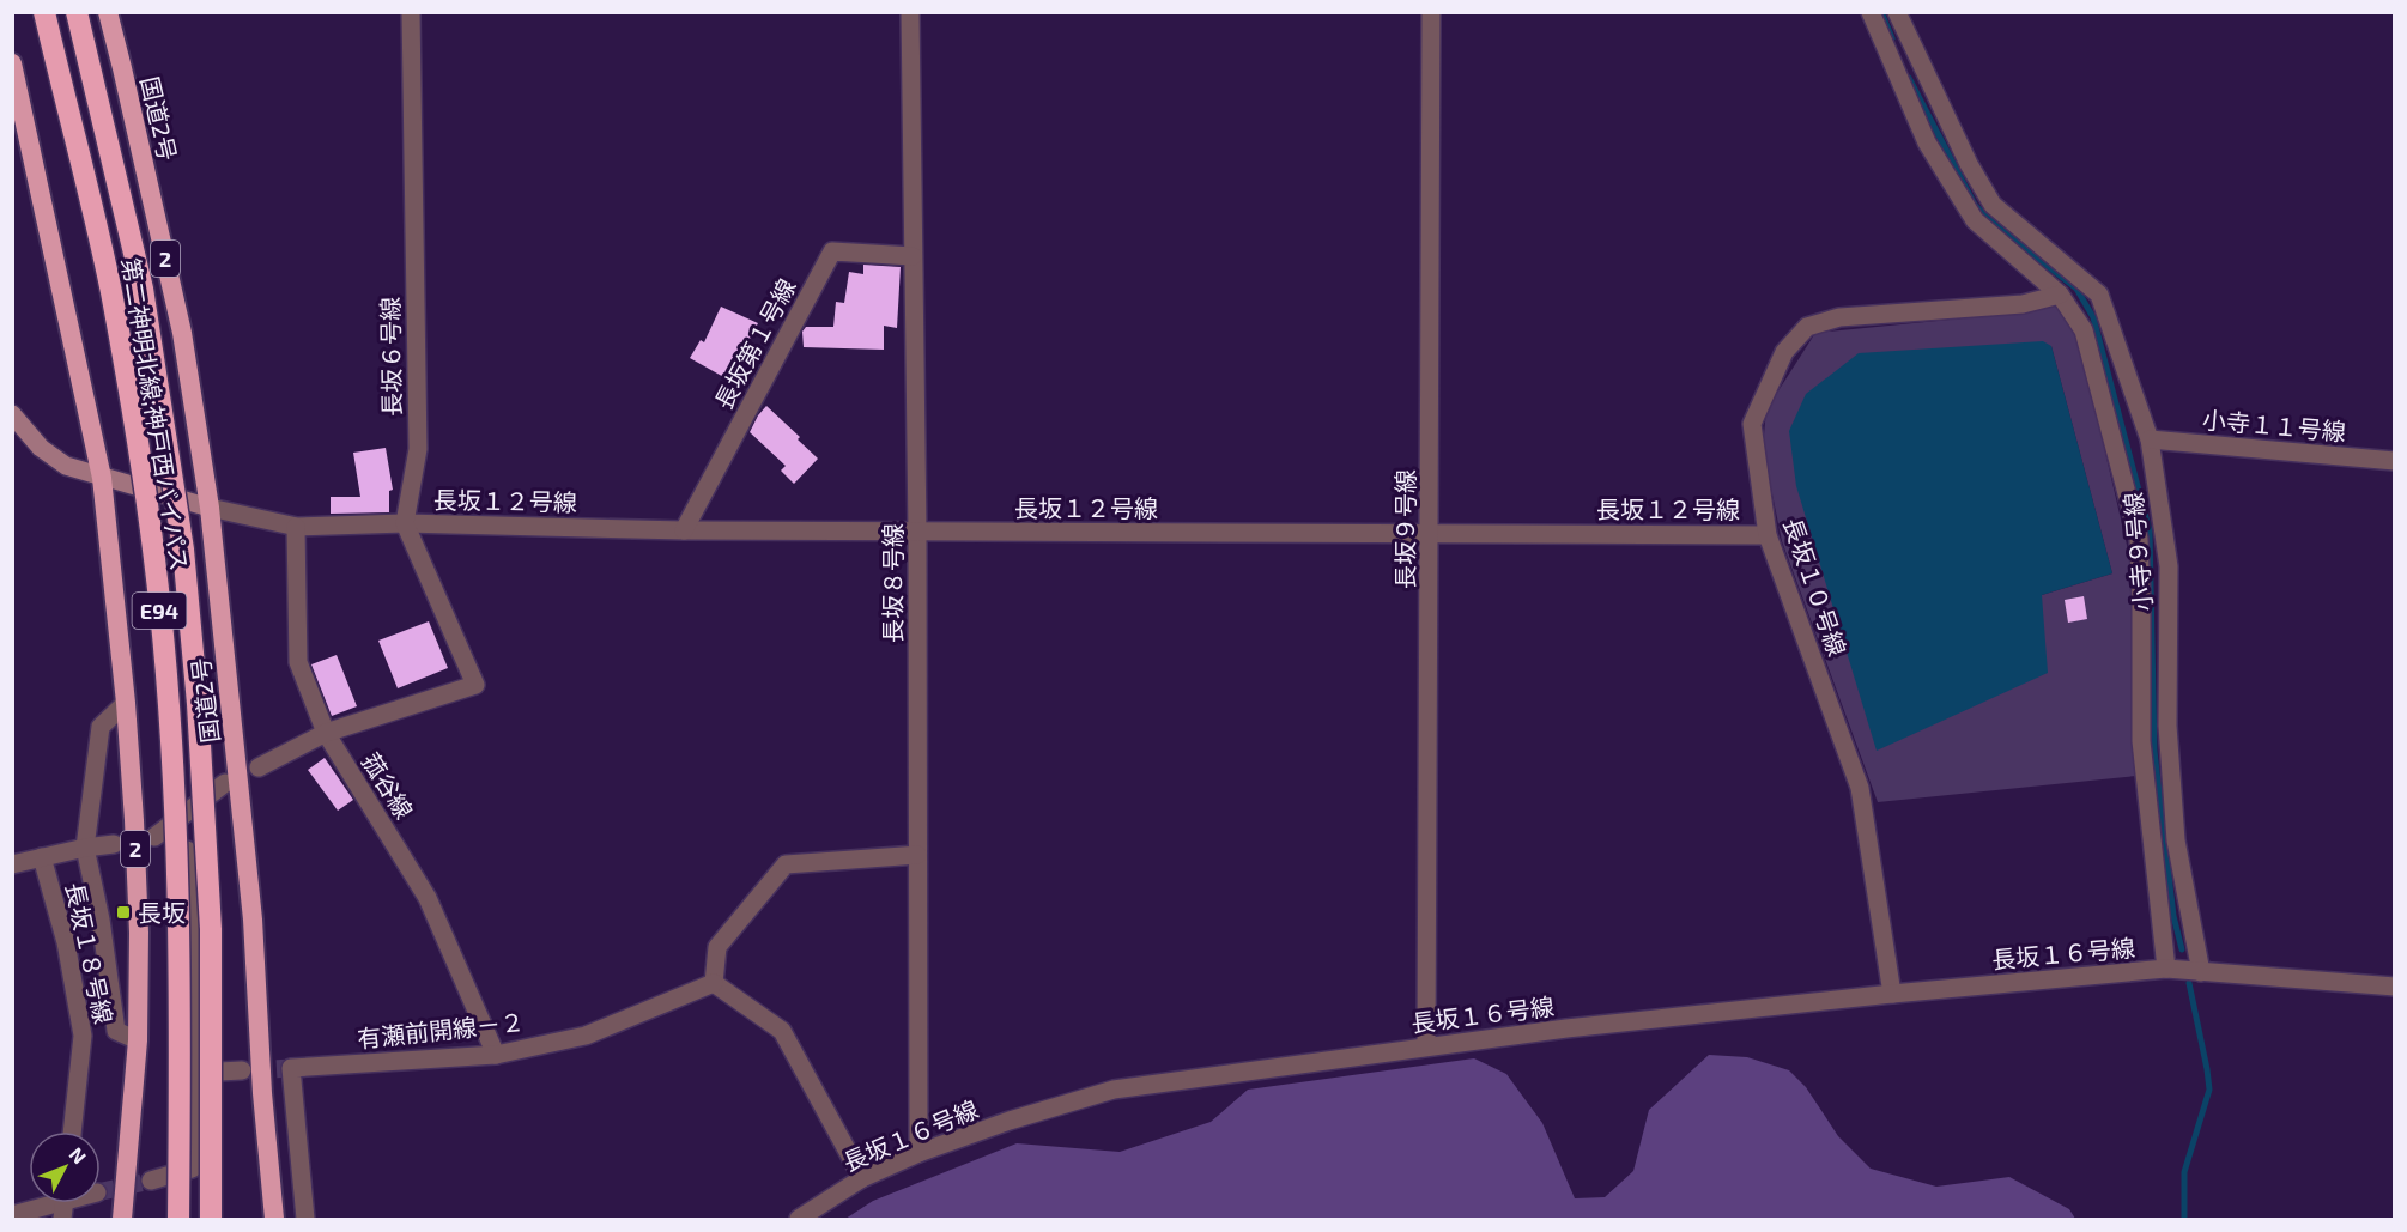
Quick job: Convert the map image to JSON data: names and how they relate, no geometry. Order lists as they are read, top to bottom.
{
  "streets": {
    "highway": [
      "国道2号",
      "2",
      "第二神明北線;神戸西バイパス",
      "E94"
    ],
    "street": [
      "長坂第１号線",
      "長坂６号線",
      "小寺１１号線",
      "長坂１２号線",
      "長坂９号線",
      "小寺９号線",
      "長坂８号線",
      "長坂１０号線",
      "菰谷線",
      "長坂１８号線",
      "長坂１６号線",
      "有瀬前開線－２"
    ]
  },
  "crossings": [
    ["国道2号", "長坂１２号線"],
    ["長坂第１号線", "長坂１２号線"],
    ["長坂第１号線", "長坂８号線"],
    ["長坂６号線", "長坂１２号線"],
    ["小寺１１号線", "小寺９号線"],
    ["長坂１２号線", "長坂９号線"],
    ["長坂１２号線", "長坂８号線"],
    ["長坂１２号線", "長坂１０号線"],
    ["長坂１２号線", "菰谷線"],
    ["長坂９号線", "長坂１６号線"],
    ["小寺９号線", "長坂１６号線"],
    ["長坂８号線", "長坂１６号線"],
    ["長坂１０号線", "長坂１６号線"],
    ["菰谷線", "有瀬前開線－２"]
  ],
  "places": {
    "transit": ["長坂"]
  },
  "north": "top right"
}
